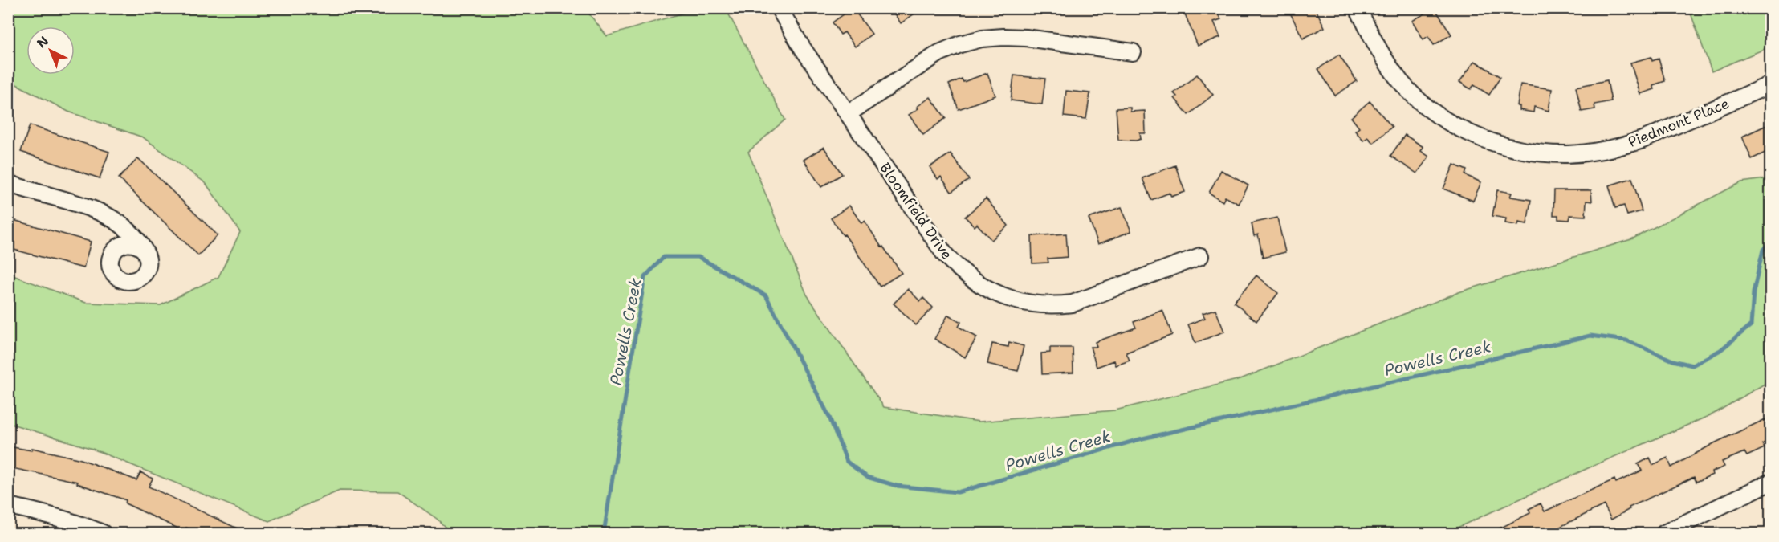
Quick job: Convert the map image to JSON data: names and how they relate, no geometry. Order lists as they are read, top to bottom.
{
  "streets": {
    "street": ["Piedmont Place", "Bloomfield Drive"]
  },
  "water": ["Powells Creek"],
  "north": "top left"
}
